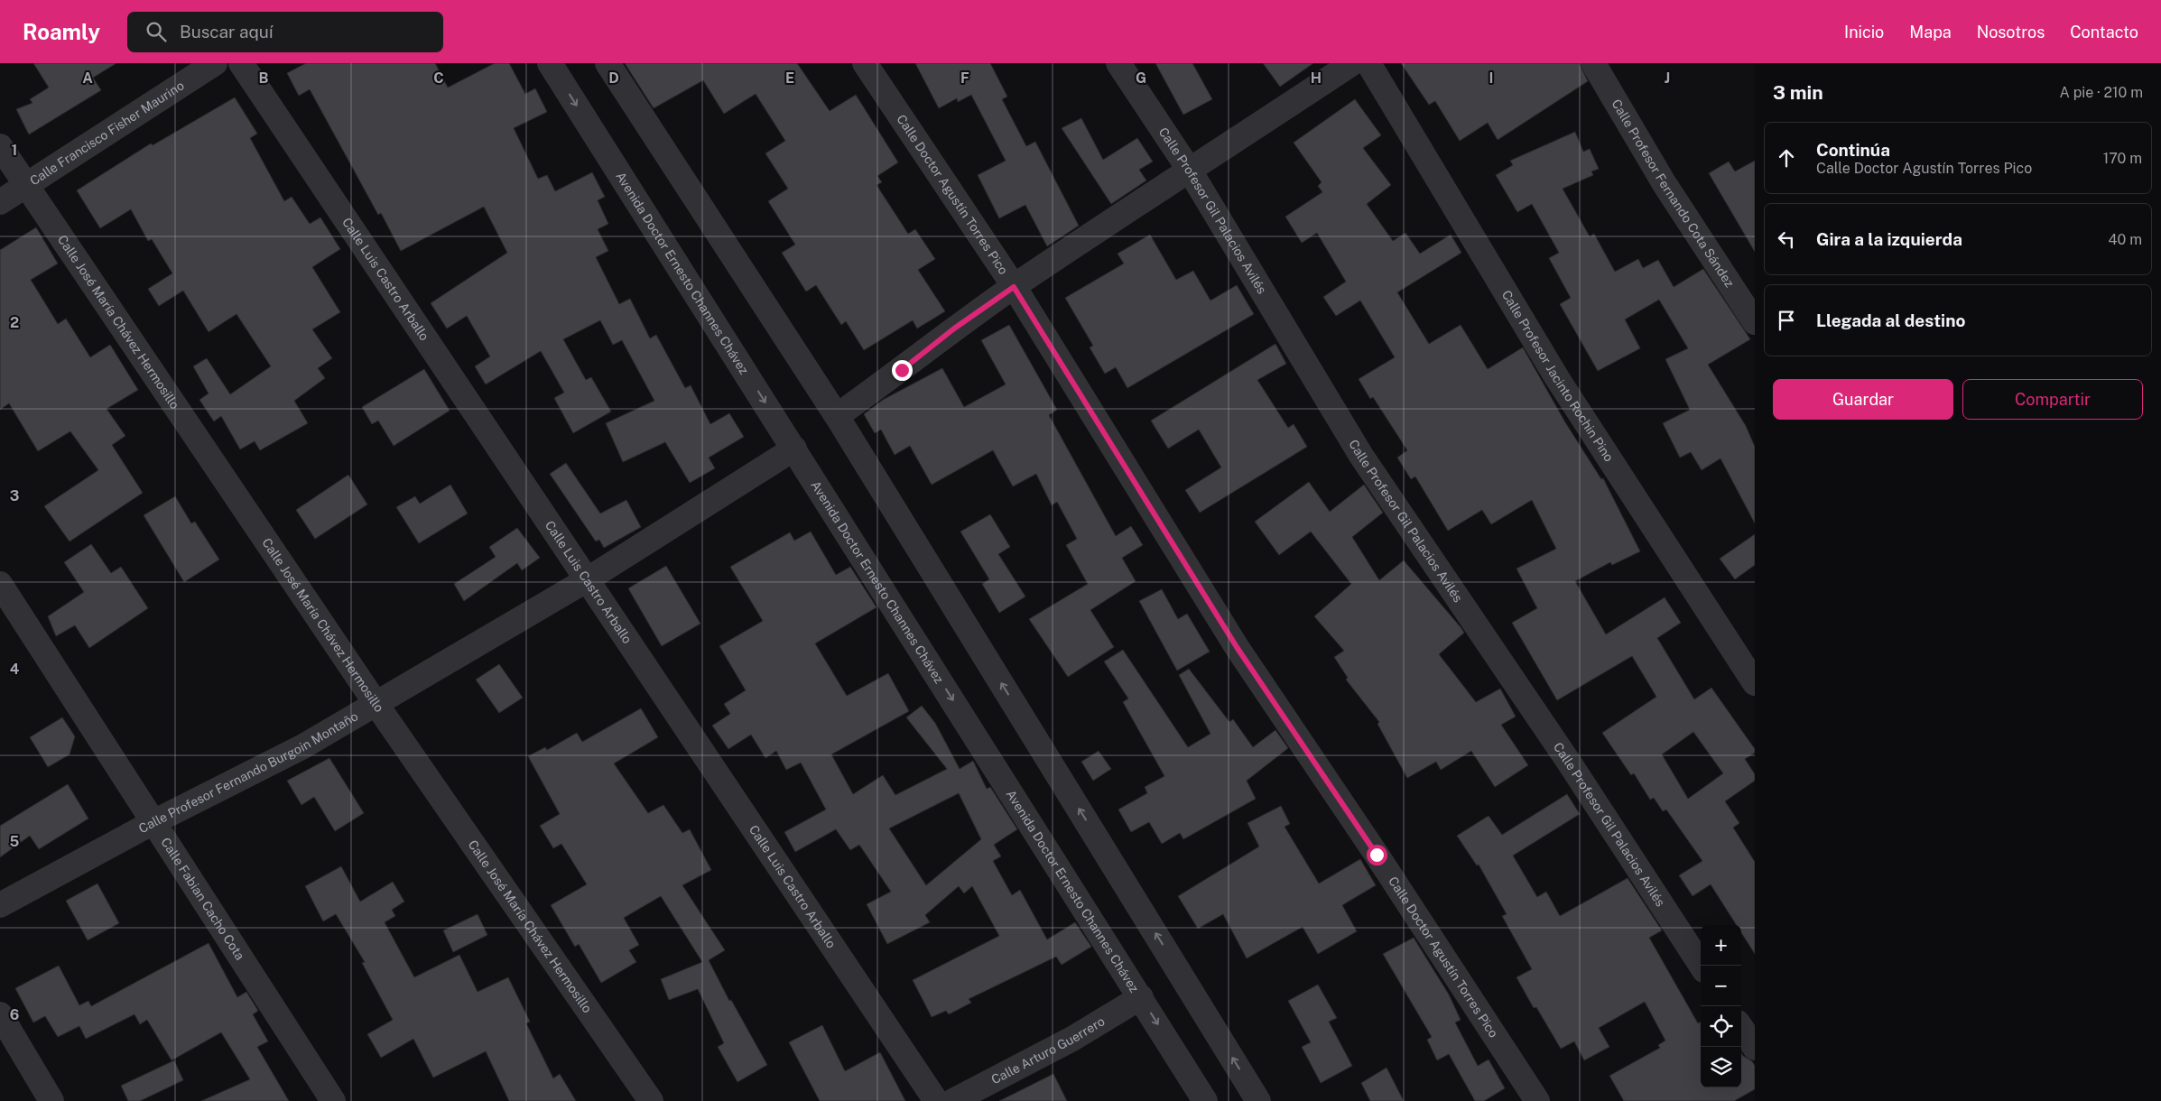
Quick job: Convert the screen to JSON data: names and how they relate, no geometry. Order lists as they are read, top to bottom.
{
  "streets": {
    "street": [
      "Calle Francisco Fisher Maurino",
      "Calle Profesor Fernando Cota Sández",
      "Calle Doctor Agustín Torres Pico",
      "Calle Profesor Gil Palacios Avilés",
      "Avenida Doctor Ernesto Channes Chávez",
      "Calle Luis Castro Arballo",
      "Calle José María Chávez Hermosillo",
      "Calle Profesor Jacinto Rochin Pino",
      "Calle Profesor Fernando Burgoin Montaño",
      "Calle Fabian Cacho Cota",
      "Calle Arturo Guerrero"
    ]
  },
  "crossings": [
    ["Calle Francisco Fisher Maurino", "Calle José María Chávez Hermosillo"],
    ["Avenida Doctor Ernesto Channes Chávez", "Calle Profesor Fernando Burgoin Montaño"],
    ["Avenida Doctor Ernesto Channes Chávez", "Calle Arturo Guerrero"],
    ["Calle Luis Castro Arballo", "Calle Profesor Fernando Burgoin Montaño"],
    ["Calle José María Chávez Hermosillo", "Calle Profesor Fernando Burgoin Montaño"],
    ["Calle Profesor Fernando Burgoin Montaño", "Calle Fabian Cacho Cota"]
  ],
  "page": {
    "header": "Roamly",
    "search": "Buscar aquí",
    "nav": [
      "Inicio",
      "Mapa",
      "Nosotros",
      "Contacto"
    ],
    "heading": ["3 min", "A pie · 210 m"],
    "list": [
      ["Continúa", "Calle Doctor Agustín Torres Pico", "170 m"],
      ["Gira a la izquierda", "40 m"],
      "Llegada al destino"
    ],
    "buttons": ["Guardar", "Compartir"],
    "map_buttons": ["+", "−"]
  },
  "grid": {
    "columns": [
      "A",
      "B",
      "C",
      "D",
      "E",
      "F",
      "G",
      "H",
      "I",
      "J"
    ],
    "rows": [
      "1",
      "2",
      "3",
      "4",
      "5",
      "6"
    ]
  }
}
